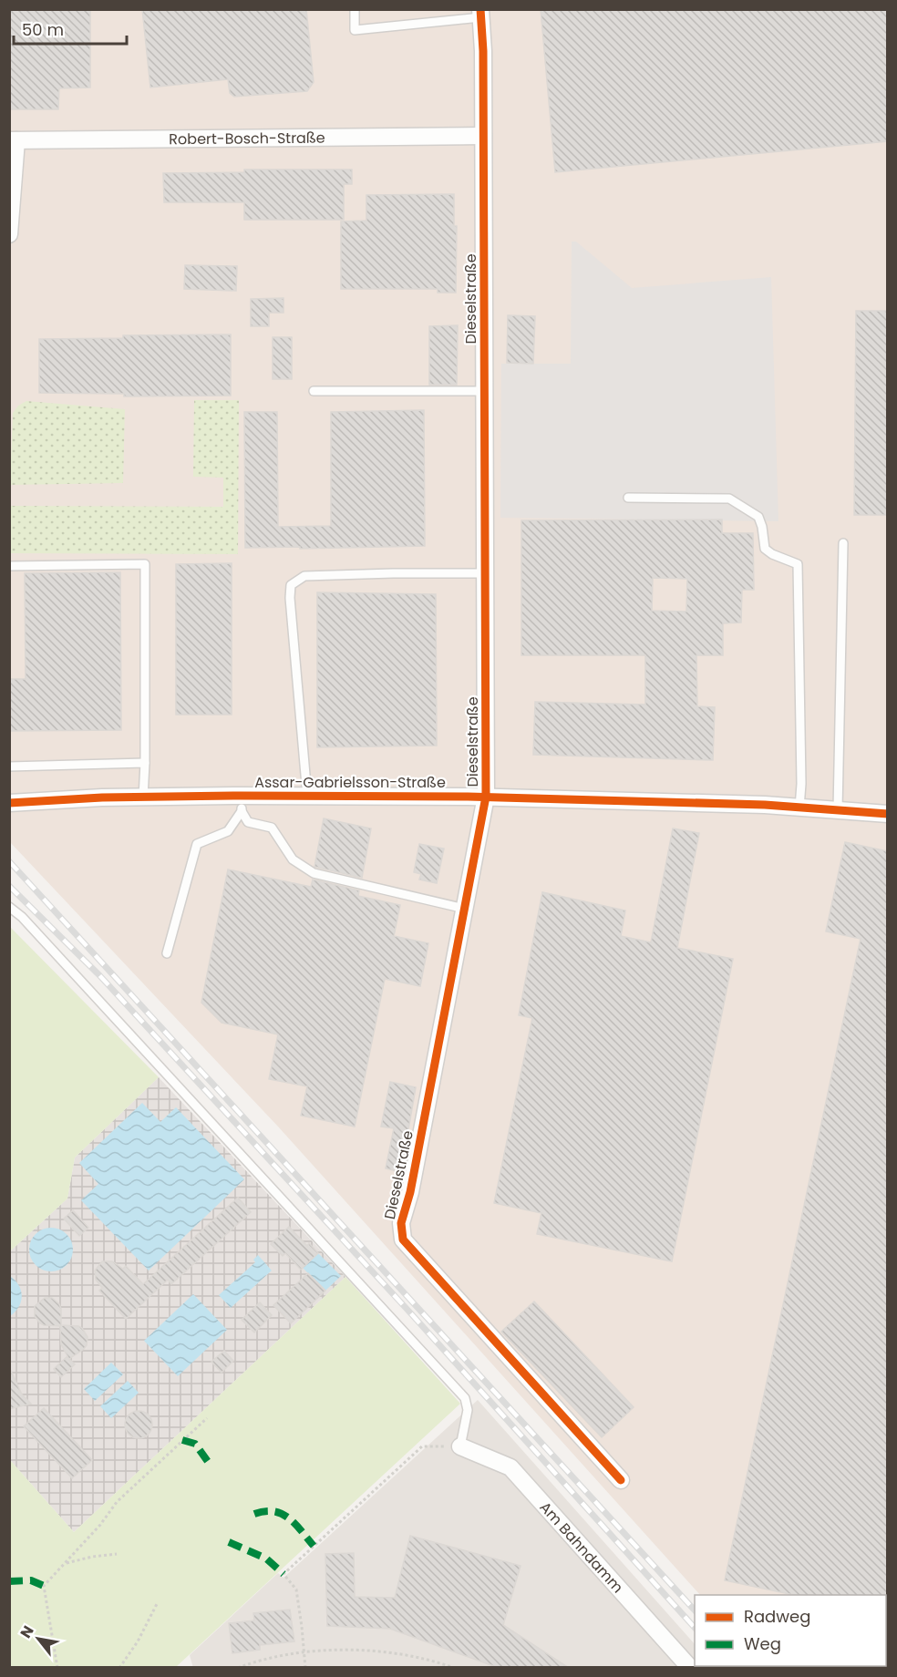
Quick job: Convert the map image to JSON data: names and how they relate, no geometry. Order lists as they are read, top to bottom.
{
  "streets": {
    "street": [
      "Robert-Bosch-Straße",
      "Dieselstraße",
      "Assar-Gabrielsson-Straße",
      "Am Bahndamm"
    ]
  },
  "crossings": [
    ["Robert-Bosch-Straße", "Dieselstraße"],
    ["Dieselstraße", "Assar-Gabrielsson-Straße"]
  ],
  "legend": ["Radweg", "Weg"],
  "scale_bar": "50 m",
  "north": "top left"
}
